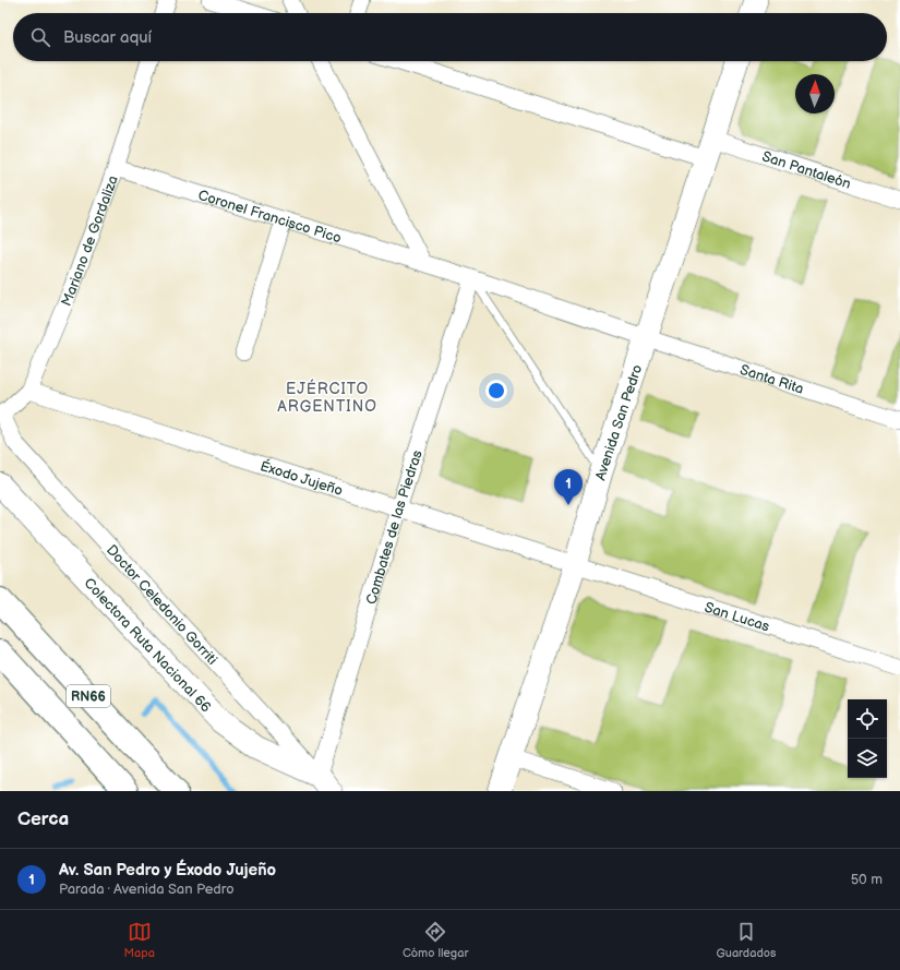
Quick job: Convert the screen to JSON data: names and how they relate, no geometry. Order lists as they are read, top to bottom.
{
  "streets": {
    "highway": ["RN66"],
    "street": [
      "San Pantaleón",
      "Coronel Francisco Pico",
      "Mariano de Gordaliza",
      "Santa Rita",
      "Avenida San Pedro",
      "Éxodo Jujeño",
      "Combates de las Piedras",
      "Doctor Celedonio Gorriti",
      "San Lucas",
      "Colectora Ruta Nacional 66"
    ]
  },
  "crossings": [
    ["San Pantaleón", "Avenida San Pedro"],
    ["Coronel Francisco Pico", "Mariano de Gordaliza"],
    ["Coronel Francisco Pico", "Santa Rita"],
    ["Coronel Francisco Pico", "Avenida San Pedro"],
    ["Coronel Francisco Pico", "Combates de las Piedras"],
    ["Mariano de Gordaliza", "Éxodo Jujeño"],
    ["Mariano de Gordaliza", "Doctor Celedonio Gorriti"],
    ["Santa Rita", "Avenida San Pedro"],
    ["Avenida San Pedro", "Éxodo Jujeño"],
    ["Avenida San Pedro", "San Lucas"],
    ["Éxodo Jujeño", "Combates de las Piedras"],
    ["Éxodo Jujeño", "San Lucas"],
    ["Combates de las Piedras", "Doctor Celedonio Gorriti"],
    ["Combates de las Piedras", "Colectora Ruta Nacional 66"],
    ["Doctor Celedonio Gorriti", "Colectora Ruta Nacional 66"]
  ],
  "districts": ["EJÉRCITO ARGENTINO"],
  "north": "top",
  "page": {
    "search": "Buscar aquí",
    "pins": "1",
    "heading": "Cerca",
    "list": [
      {
        "mark": "1",
        "name": "Av. San Pedro y Éxodo Jujeño",
        "note": "Parada · Avenida San Pedro",
        "value": "50 m"
      }
    ],
    "nav": ["Mapa", "Cómo llegar", "Guardados"]
  }
}
